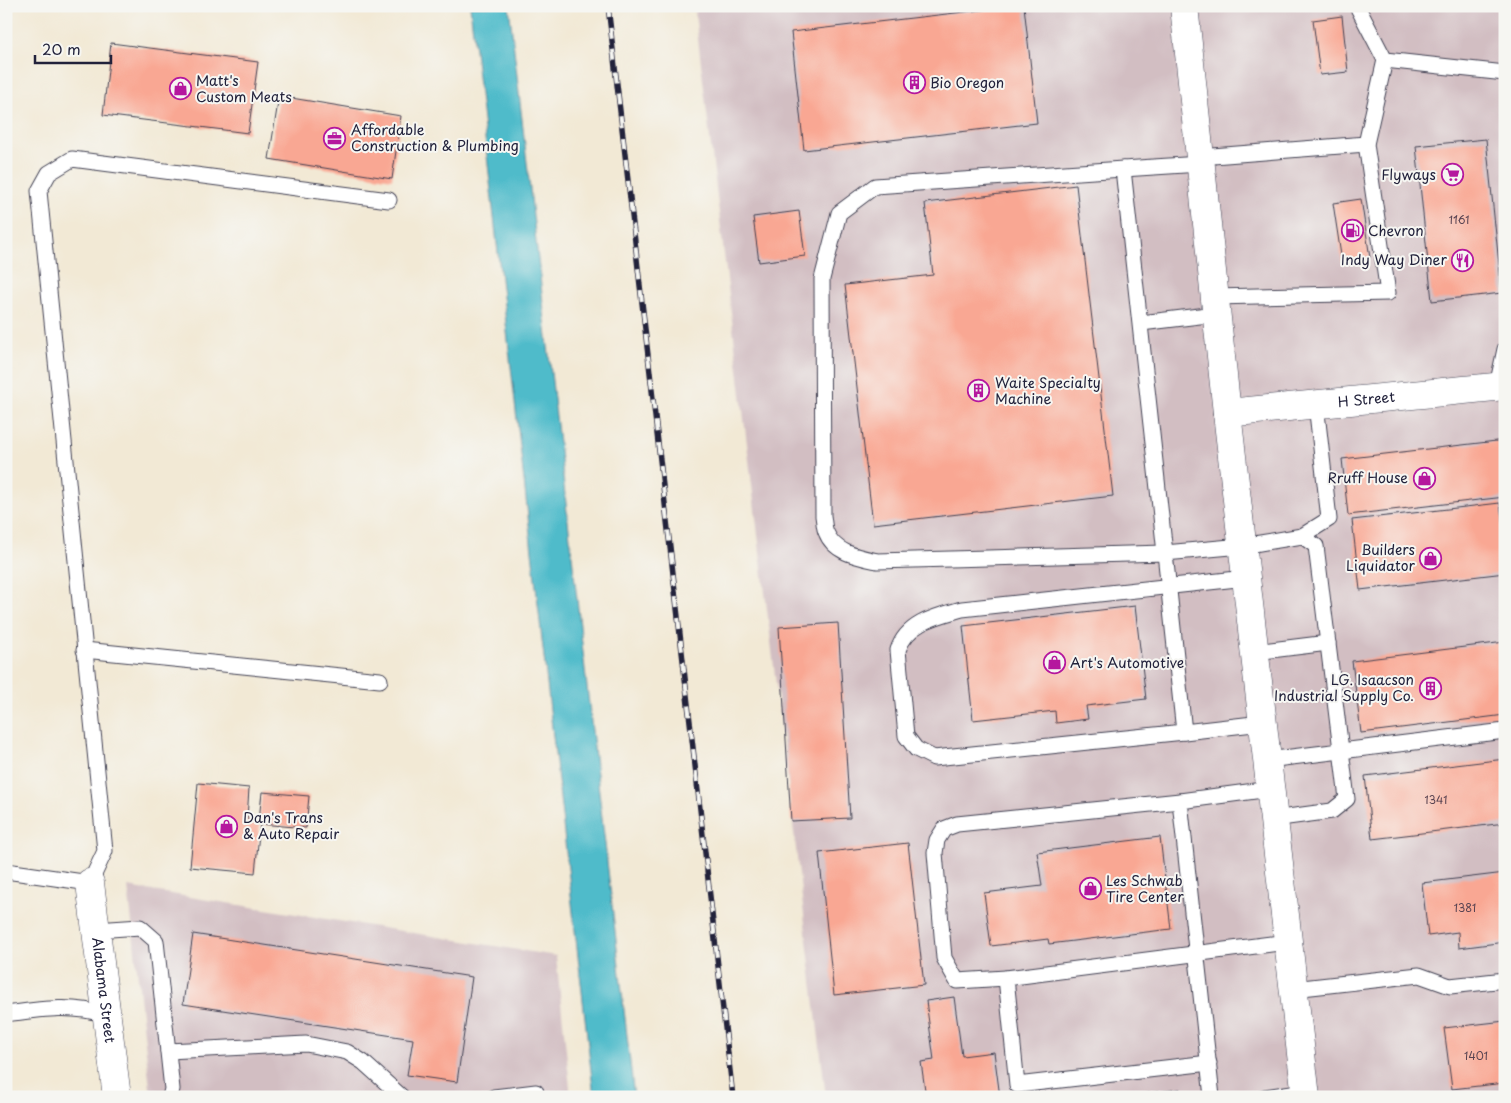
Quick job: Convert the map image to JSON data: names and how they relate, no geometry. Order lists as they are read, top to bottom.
{
  "streets": {
    "main road": ["H Street", "Alabama Street"]
  },
  "places": {
    "building": ["Bio Oregon", "Waite Specialty Machine", "LG. Isaacson Industrial Supply Co."],
    "shop": [
      "Matt's Custom Meats",
      "Rruff House",
      "Builders Liquidator",
      "Art's Automotive",
      "Dan's Trans & Auto Repair",
      "Les Schwab Tire Center"
    ],
    "office": ["Affordable Construction & Plumbing"],
    "supermarket": ["Flyways"],
    "fuel station": ["Chevron"],
    "restaurant": ["Indy Way Diner"]
  },
  "house_numbers": [
    "1161",
    "1341",
    "1381",
    "1401"
  ],
  "scale_bar": "20 m"
}
